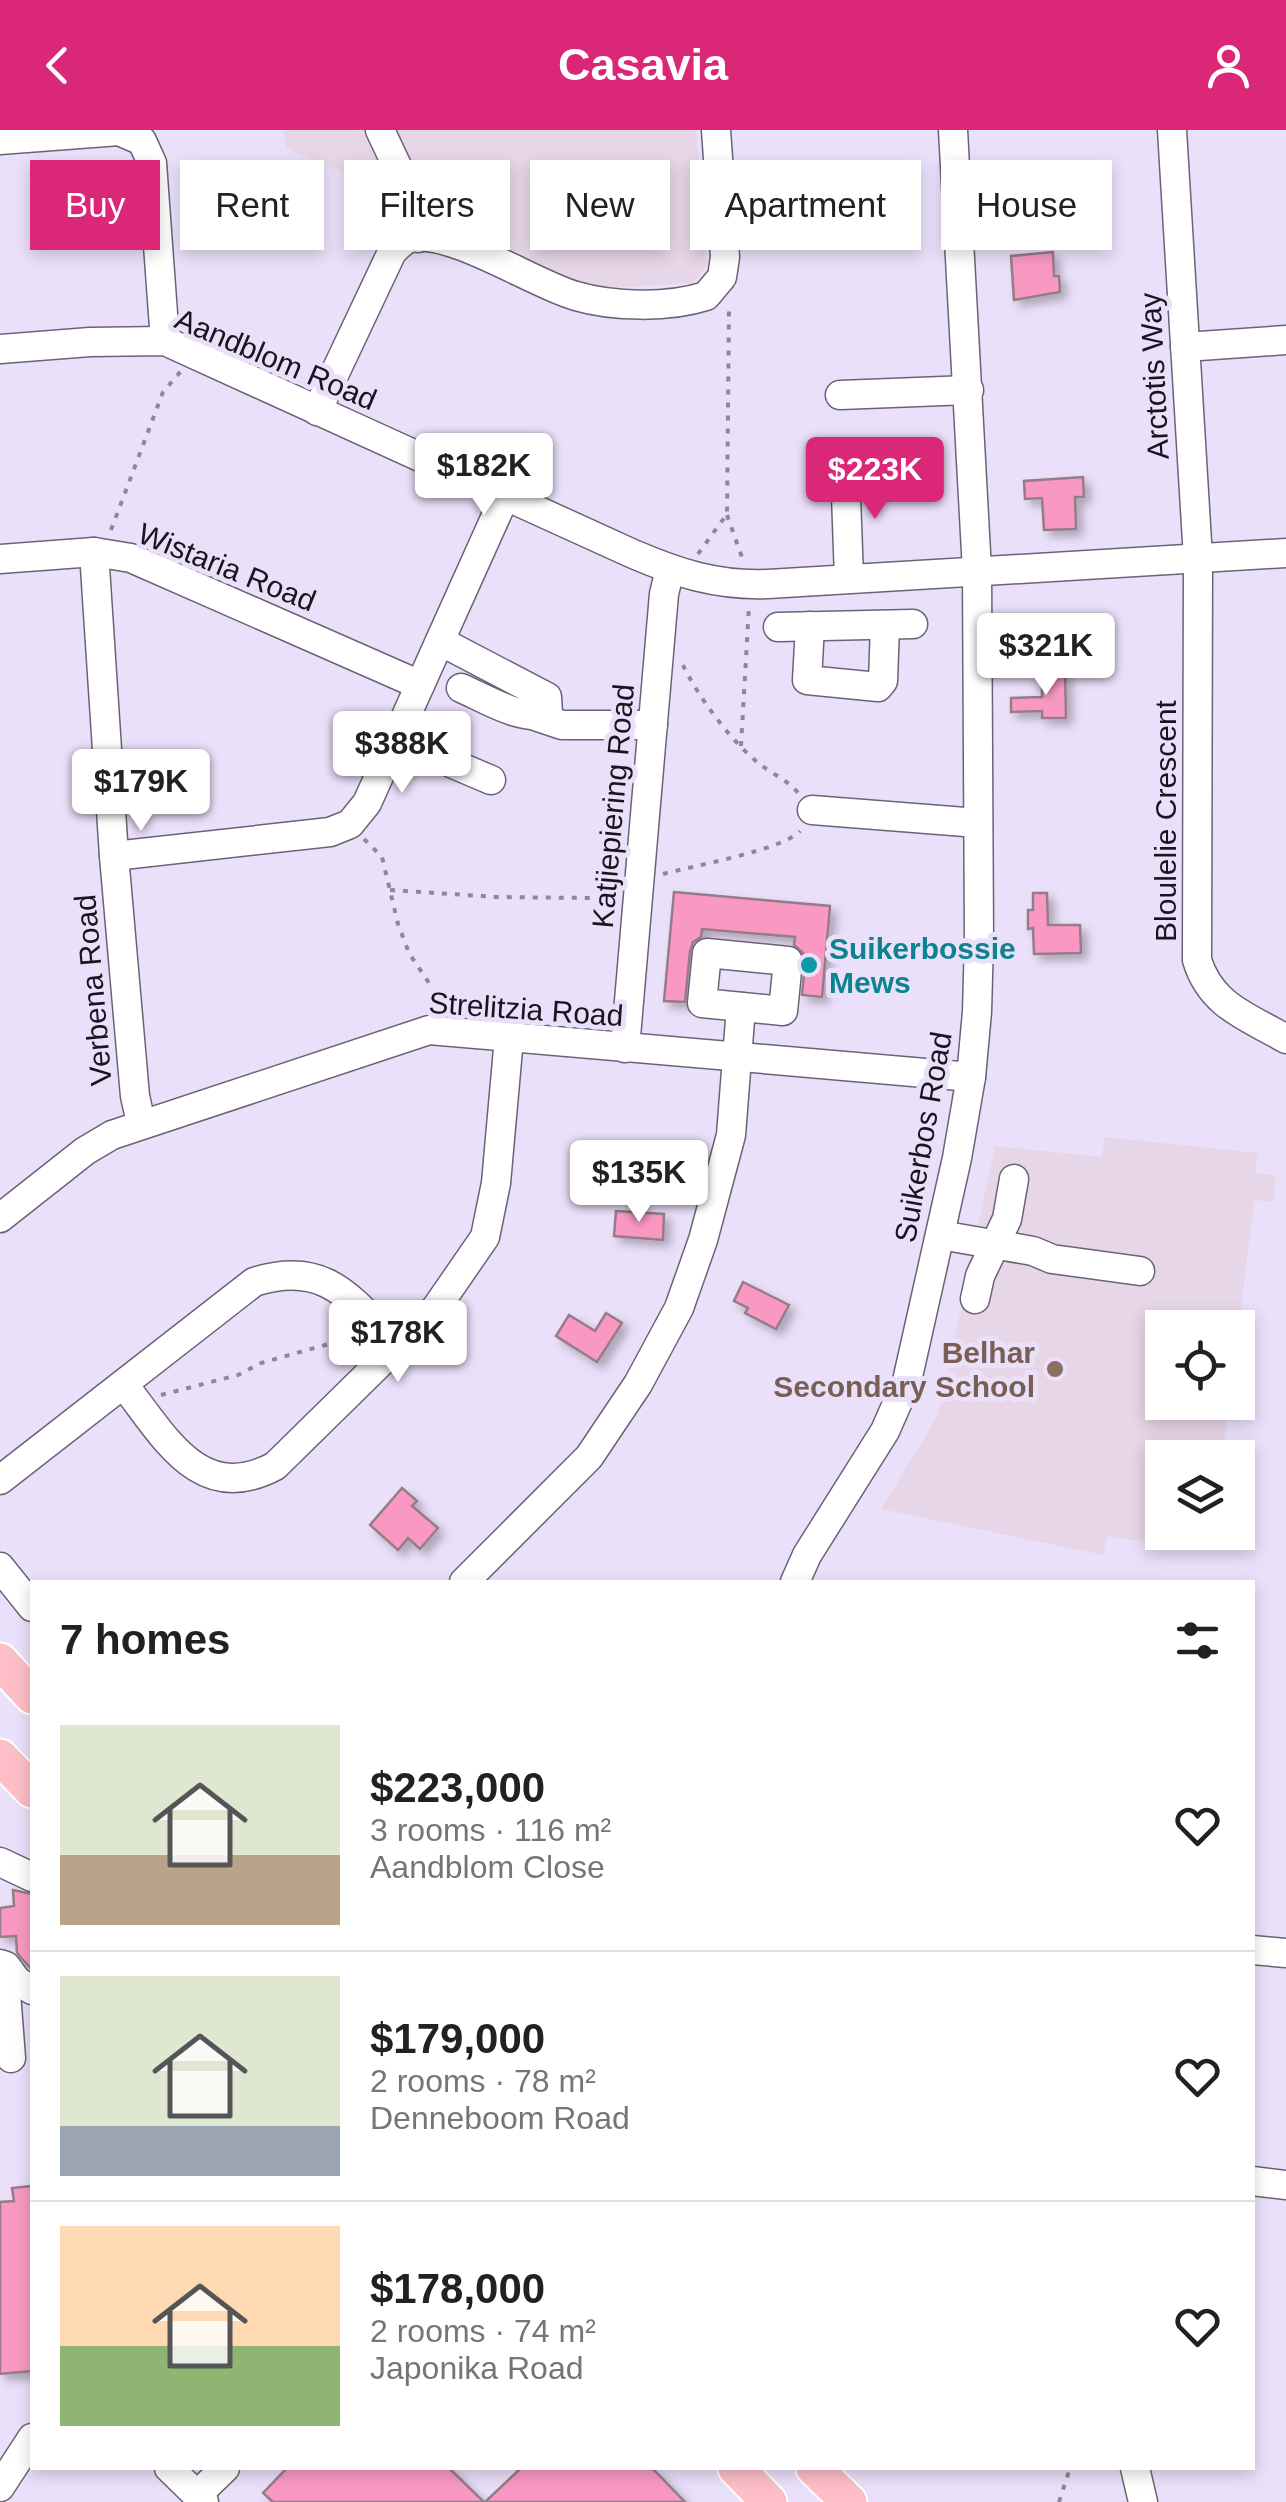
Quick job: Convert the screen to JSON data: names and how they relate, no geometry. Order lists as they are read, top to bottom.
{
  "streets": {
    "street": [
      "Aandblom Road",
      "Arctotis Way",
      "Wistaria Road",
      "Katjiepiering Road",
      "Bloulelie Crescent",
      "Verbena Road",
      "Strelitzia Road",
      "Suikerbos Road"
    ]
  },
  "crossings": [
    ["Aandblom Road", "Katjiepiering Road"],
    ["Aandblom Road", "Suikerbos Road"],
    ["Arctotis Way", "Bloulelie Crescent"],
    ["Wistaria Road", "Verbena Road"],
    ["Katjiepiering Road", "Strelitzia Road"],
    ["Verbena Road", "Strelitzia Road"],
    ["Strelitzia Road", "Suikerbos Road"]
  ],
  "places": ["Suikerbossie Mews", "Belhar Secondary School"],
  "page": {
    "header": "Casavia",
    "chip": [
      "Buy",
      "Rent",
      "Filters",
      "New",
      "Apartment",
      "House"
    ],
    "price": [
      "$182K",
      "$223K",
      "$321K",
      "$388K",
      "$179K",
      "$135K",
      "$178K"
    ],
    "heading": "7 homes",
    "list": [
      {
        "name": "$223,000",
        "note": "3 rooms · 116 m² · Aandblom Close"
      },
      {
        "name": "$179,000",
        "note": "2 rooms · 78 m² · Denneboom Road"
      },
      {
        "name": "$178,000",
        "note": "2 rooms · 74 m² · Japonika Road"
      }
    ]
  }
}
